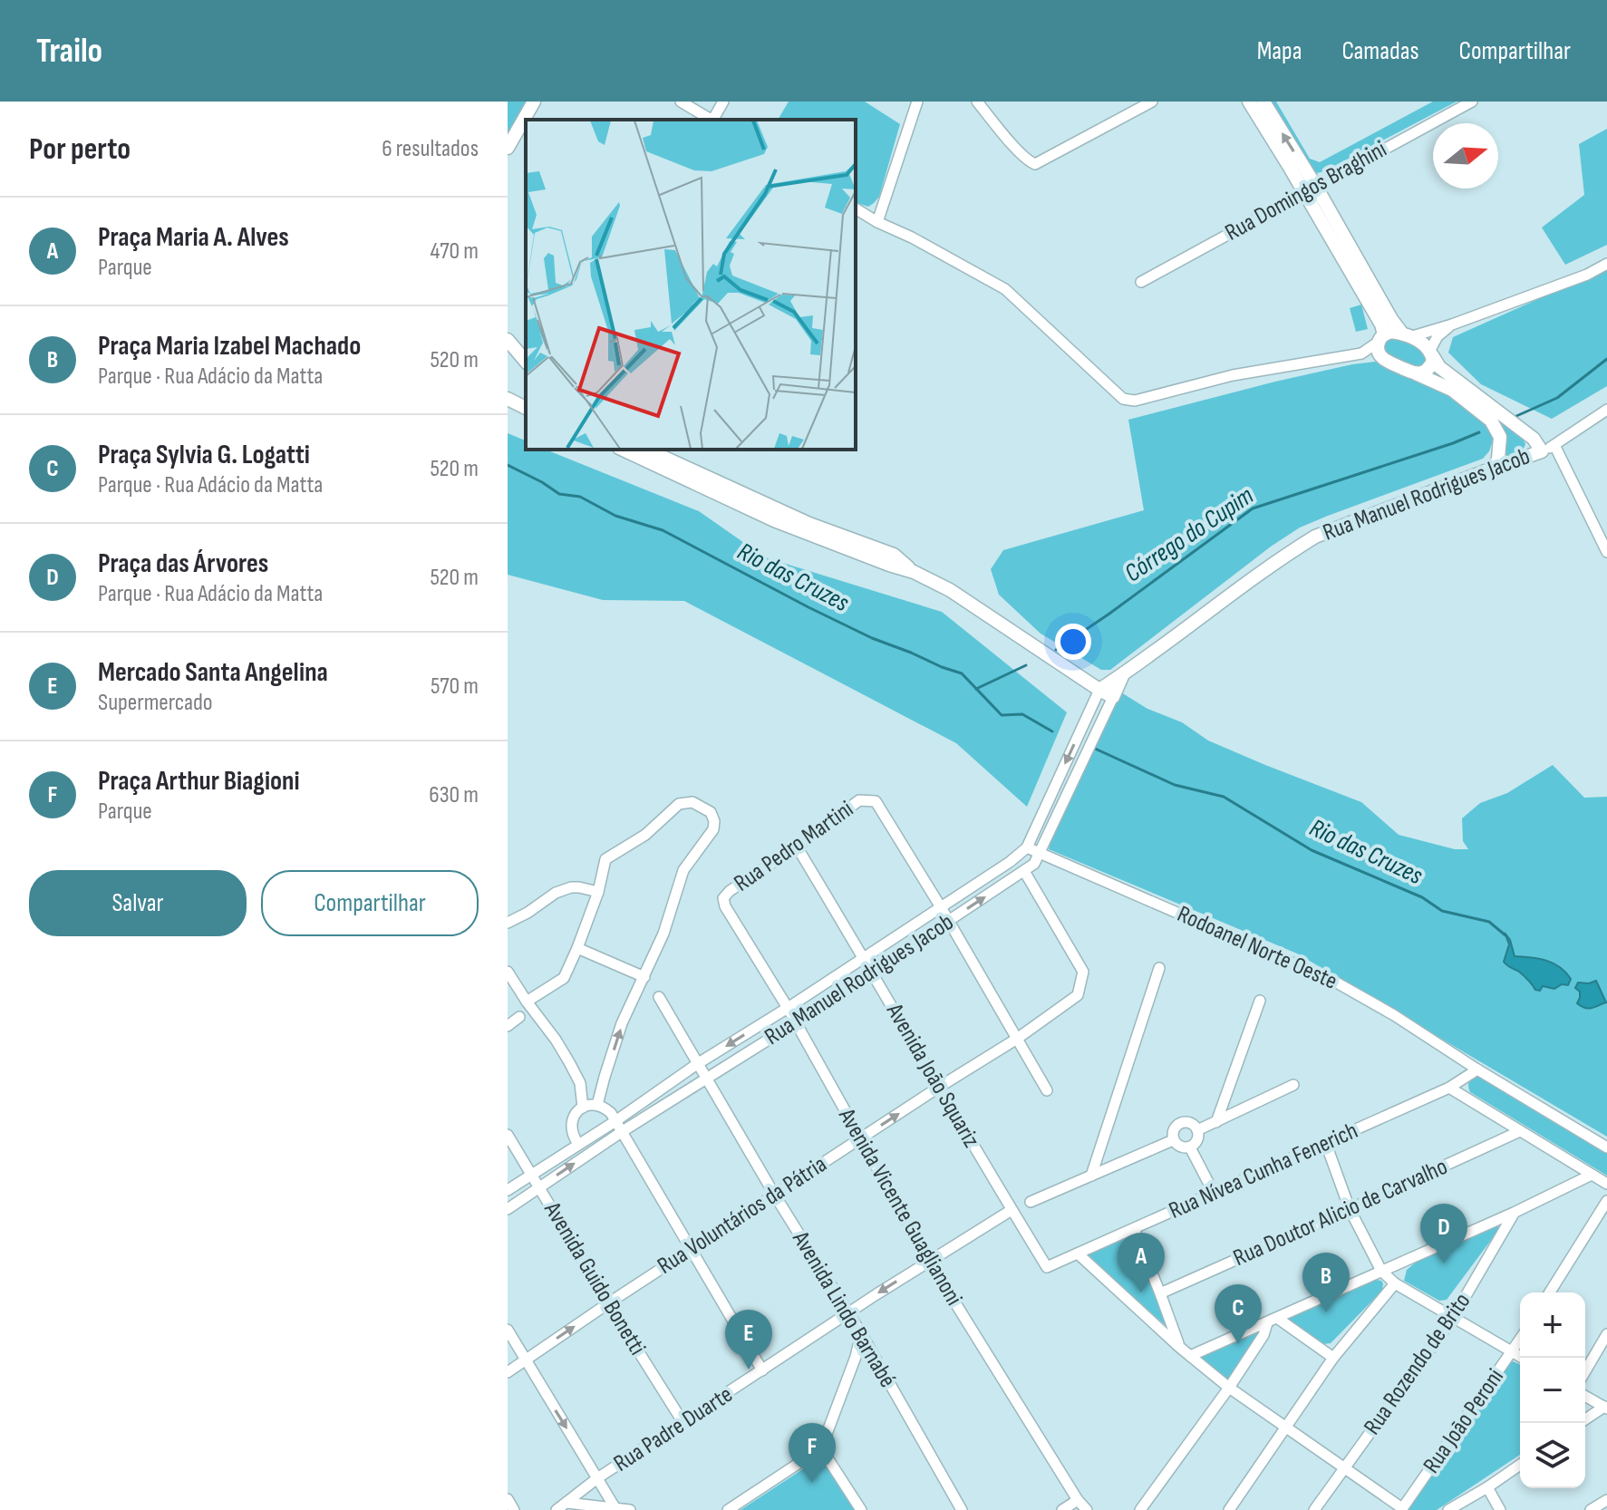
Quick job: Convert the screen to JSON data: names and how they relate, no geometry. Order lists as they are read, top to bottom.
{
  "streets": {
    "street": [
      "Rua Domingos Braghini",
      "Rua Manuel Rodrigues Jacob",
      "Rua Pedro Martini",
      "Rodoanel Norte Oeste",
      "Avenida João Squariz",
      "Rua Nívea Cunha Fenerich",
      "Avenida Vicente Guaglianoni",
      "Rua Doutor Alicio de Carvalho",
      "Rua Voluntários da Pátria",
      "Avenida Guido Bonetti",
      "Avenida Lindo Barnabé",
      "Rua Rozendo de Brito",
      "Rua João Peroni",
      "Rua Padre Duarte"
    ]
  },
  "crossings": [
    ["Rua Manuel Rodrigues Jacob", "Rua Pedro Martini"],
    ["Rua Manuel Rodrigues Jacob", "Rodoanel Norte Oeste"],
    ["Rua Manuel Rodrigues Jacob", "Avenida João Squariz"],
    ["Rua Manuel Rodrigues Jacob", "Avenida Vicente Guaglianoni"],
    ["Rua Manuel Rodrigues Jacob", "Rua Voluntários da Pátria"],
    ["Rua Manuel Rodrigues Jacob", "Avenida Guido Bonetti"],
    ["Rua Manuel Rodrigues Jacob", "Avenida Lindo Barnabé"],
    ["Rua Pedro Martini", "Avenida João Squariz"],
    ["Rua Pedro Martini", "Avenida Vicente Guaglianoni"],
    ["Rodoanel Norte Oeste", "Rua Nívea Cunha Fenerich"],
    ["Avenida João Squariz", "Rua Nívea Cunha Fenerich"],
    ["Avenida João Squariz", "Rua Voluntários da Pátria"],
    ["Avenida João Squariz", "Rua Padre Duarte"],
    ["Avenida Vicente Guaglianoni", "Rua Voluntários da Pátria"],
    ["Avenida Vicente Guaglianoni", "Rua Padre Duarte"],
    ["Rua Voluntários da Pátria", "Avenida Guido Bonetti"],
    ["Rua Voluntários da Pátria", "Avenida Lindo Barnabé"],
    ["Avenida Guido Bonetti", "Rua Padre Duarte"],
    ["Avenida Lindo Barnabé", "Rua Padre Duarte"]
  ],
  "water": ["Córrego do Cupim", "Rio das Cruzes"],
  "north": "right",
  "page": {
    "header": "Trailo",
    "nav": ["Mapa", "Camadas", "Compartilhar"],
    "heading": ["Por perto", "6 resultados"],
    "list": [
      {
        "mark": "A",
        "name": "Praça Maria A. Alves",
        "note": "Parque",
        "value": "470 m"
      },
      {
        "mark": "B",
        "name": "Praça Maria Izabel Machado",
        "note": "Parque · Rua Adácio da Matta",
        "value": "520 m"
      },
      {
        "mark": "C",
        "name": "Praça Sylvia G. Logatti",
        "note": "Parque · Rua Adácio da Matta",
        "value": "520 m"
      },
      {
        "mark": "D",
        "name": "Praça das Árvores",
        "note": "Parque · Rua Adácio da Matta",
        "value": "520 m"
      },
      {
        "mark": "E",
        "name": "Mercado Santa Angelina",
        "note": "Supermercado",
        "value": "570 m"
      },
      {
        "mark": "F",
        "name": "Praça Arthur Biagioni",
        "note": "Parque",
        "value": "630 m"
      }
    ],
    "buttons": ["Salvar", "Compartilhar"],
    "pins": [
      "D",
      "A",
      "B",
      "C",
      "E",
      "F"
    ],
    "map_buttons": ["+", "−"]
  }
}
